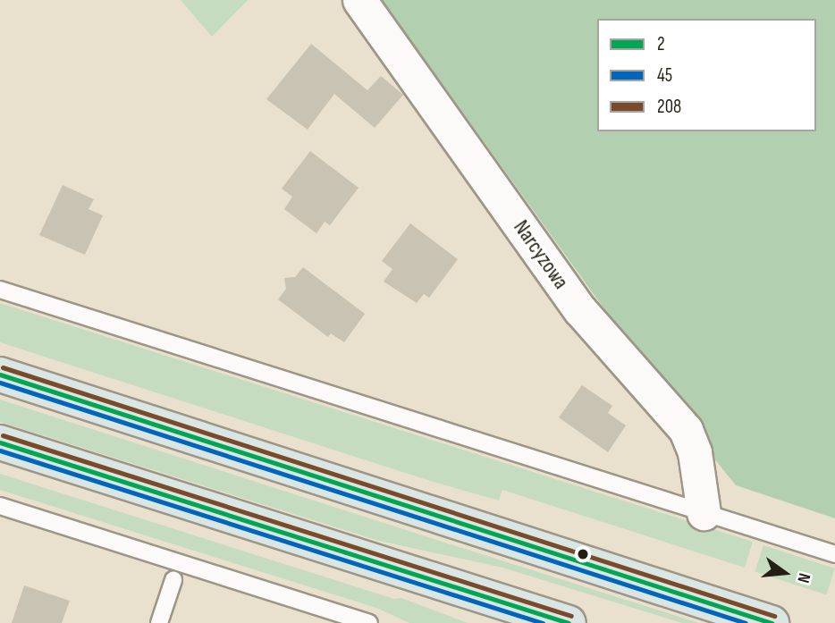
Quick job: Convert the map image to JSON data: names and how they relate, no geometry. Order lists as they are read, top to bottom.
{
  "streets": {
    "street": ["Narcyzowa"]
  },
  "lines": ["transit line 208", "transit line 2", "transit line 45"],
  "legend": ["2", "45", "208"],
  "north": "right"
}
